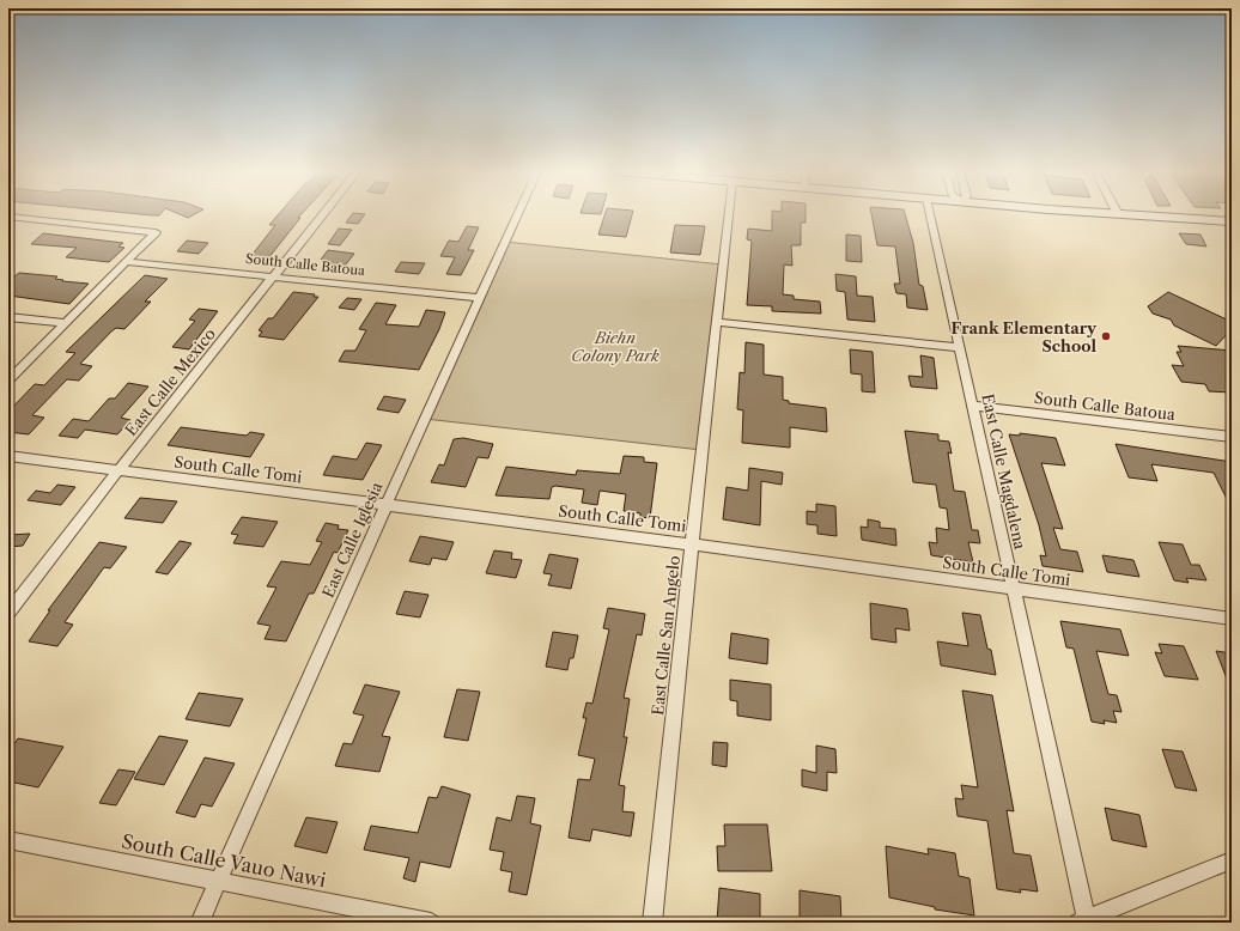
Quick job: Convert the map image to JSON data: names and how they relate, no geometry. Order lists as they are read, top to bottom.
{
  "streets": {
    "street": [
      "South Calle Batoua",
      "East Calle Mexico",
      "South Calle Tomi",
      "East Calle Magdalena",
      "East Calle Iglesia",
      "East Calle San Angelo",
      "South Calle Vauo Nawi"
    ]
  },
  "crossings": [
    ["South Calle Batoua", "East Calle Mexico"],
    ["South Calle Batoua", "East Calle Magdalena"],
    ["South Calle Batoua", "East Calle Iglesia"],
    ["East Calle Mexico", "South Calle Tomi"],
    ["South Calle Tomi", "East Calle Magdalena"],
    ["South Calle Tomi", "East Calle Iglesia"],
    ["South Calle Tomi", "East Calle San Angelo"],
    ["East Calle Iglesia", "South Calle Vauo Nawi"]
  ],
  "parks": ["Biehn Colony Park"],
  "places": ["Frank Elementary School"]
}
